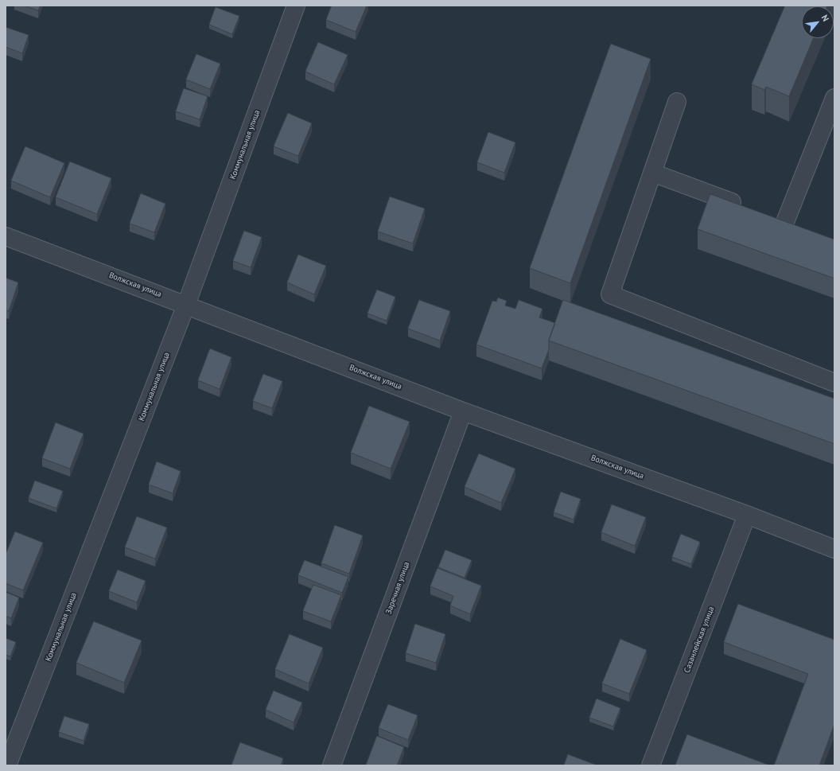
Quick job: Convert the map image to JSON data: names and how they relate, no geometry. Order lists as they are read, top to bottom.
{
  "streets": {
    "street": [
      "Коммунальная улица",
      "Волжская улица",
      "Заречная улица",
      "Сазанлейская улица"
    ]
  },
  "crossings": [
    ["Коммунальная улица", "Волжская улица"],
    ["Волжская улица", "Заречная улица"],
    ["Волжская улица", "Сазанлейская улица"]
  ],
  "north": "top right"
}
